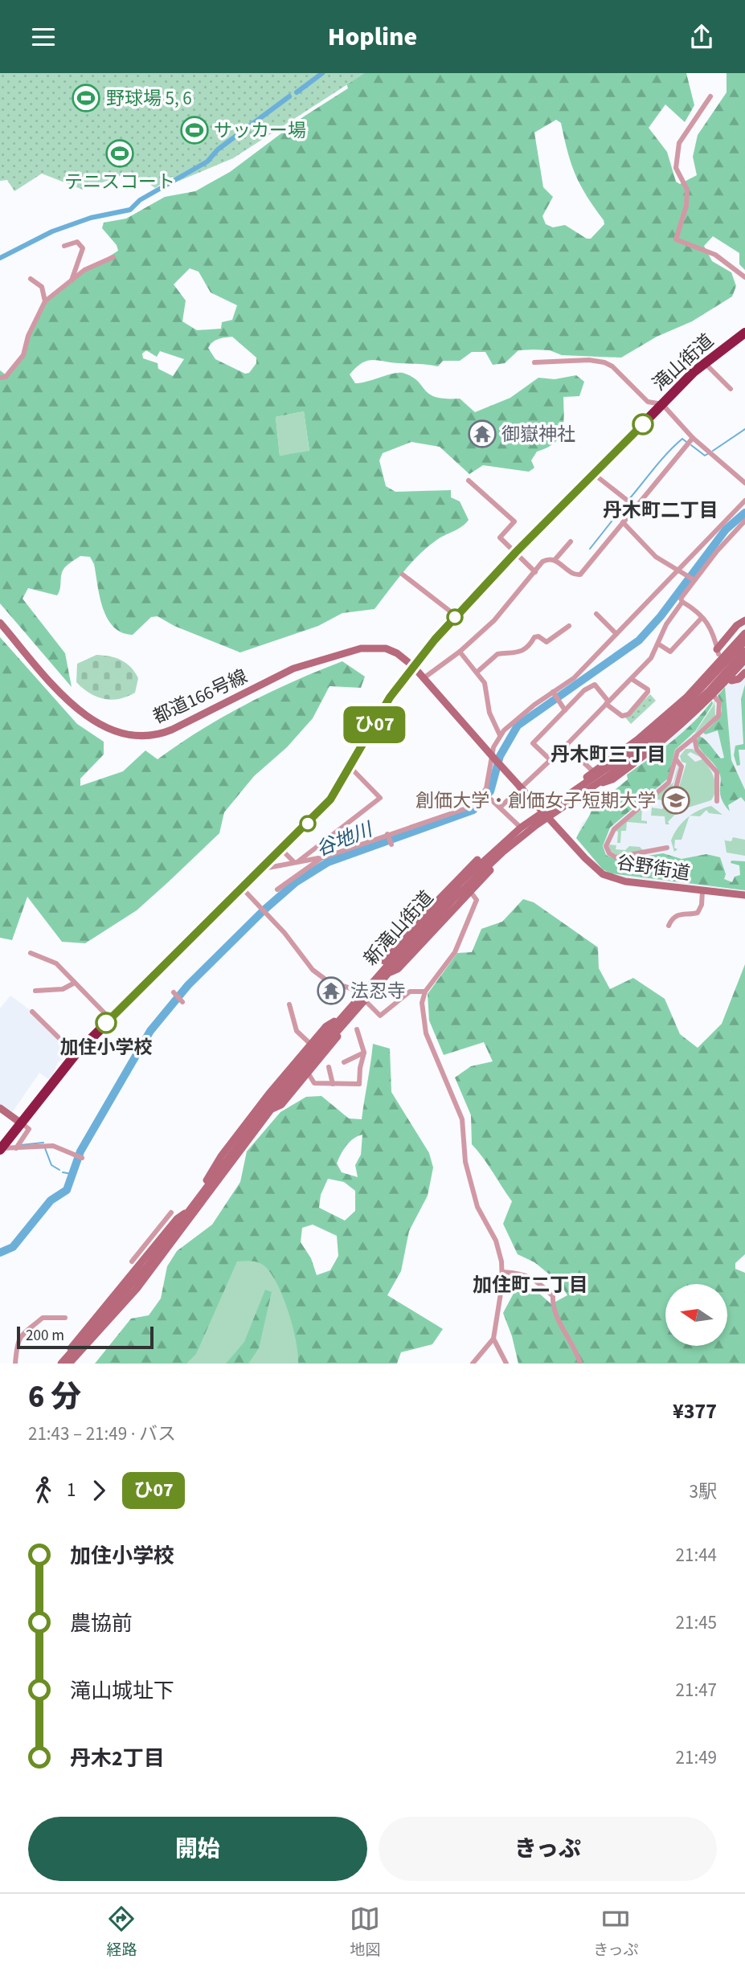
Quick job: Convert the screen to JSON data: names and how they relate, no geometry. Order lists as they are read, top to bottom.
{
  "streets": {
    "highway": ["滝山街道"],
    "main road": ["都道166号線", "谷野街道", "新滝山街道"]
  },
  "crossings": [
    ["滝山街道", "都道166号線"],
    ["谷野街道", "新滝山街道"]
  ],
  "districts": ["丹木町二丁目", "丹木町三丁目", "加住町二丁目"],
  "water": ["谷地川"],
  "places": {
    "sports": ["野球場 5, 6", "サッカー場", "テニスコート"],
    "temple": ["御嶽神社", "法忍寺"],
    "school or university": ["創価大学・創価女子短期大学"],
    "other": ["加住小学校"]
  },
  "lines": ["bus line ひ07"],
  "scale_bar": "200 m",
  "north": "left",
  "page": {
    "header": "Hopline",
    "on_map": "ひ07",
    "scale": "200 m",
    "heading": ["6 分", "21:43 – 21:49 · バス", "¥377"],
    "legs": ["1", "ひ07", "3駅"],
    "list": [
      {
        "name": "加住小学校",
        "value": "21:44"
      },
      {
        "name": "農協前",
        "value": "21:45"
      },
      {
        "name": "滝山城址下",
        "value": "21:47"
      },
      {
        "name": "丹木2丁目",
        "value": "21:49"
      }
    ],
    "buttons": ["開始", "きっぷ"],
    "tabs": ["経路", "地図", "きっぷ"]
  }
}
